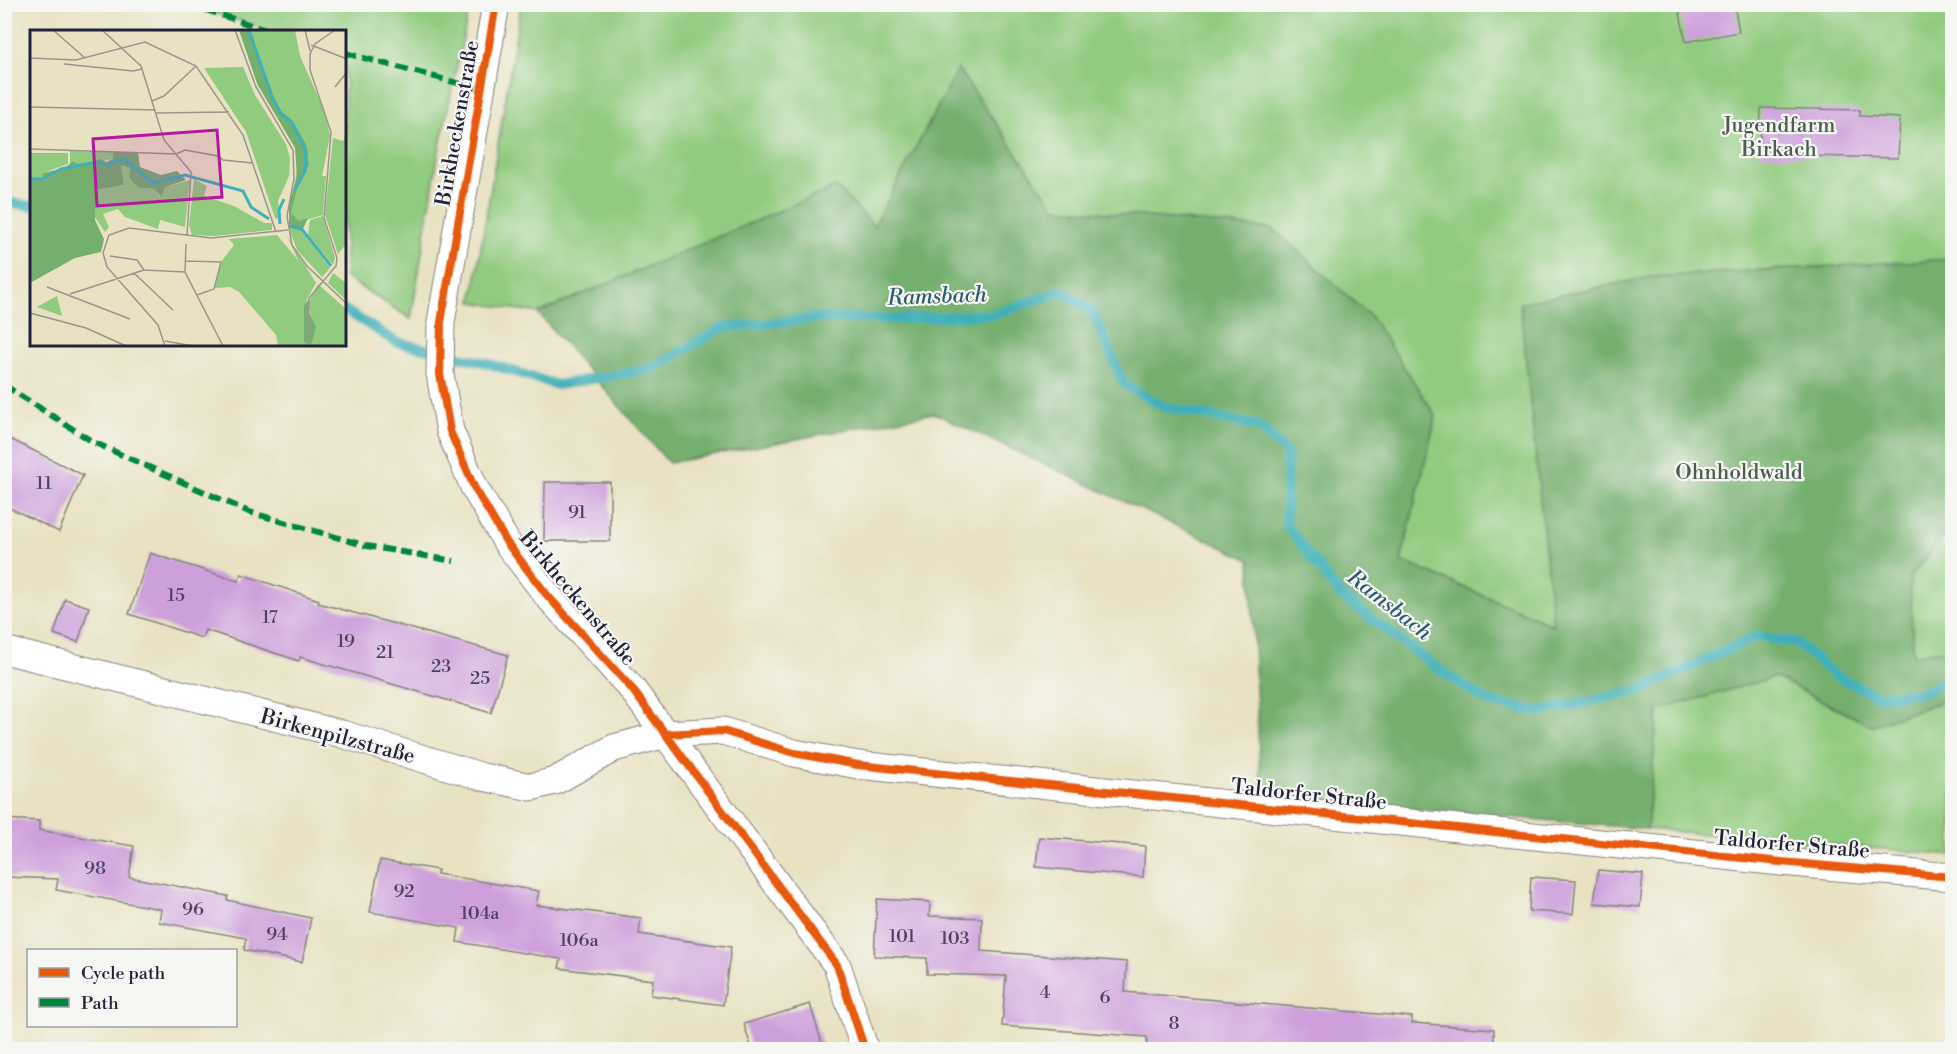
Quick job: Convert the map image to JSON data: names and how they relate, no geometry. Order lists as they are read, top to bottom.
{
  "streets": {
    "street": ["Birkheckenstraße", "Birkenpilzstraße", "Taldorfer Straße"]
  },
  "crossings": [
    ["Birkheckenstraße", "Birkenpilzstraße"],
    ["Birkheckenstraße", "Taldorfer Straße"],
    ["Birkenpilzstraße", "Taldorfer Straße"]
  ],
  "water": ["Ramsbach"],
  "parks": ["Jugendfarm Birkach", "Ohnholdwald"],
  "house_numbers": [
    "11",
    "91",
    "15",
    "17",
    "19",
    "21",
    "23",
    "25",
    "98",
    "92",
    "96",
    "104a",
    "94",
    "101",
    "103",
    "106a",
    "4",
    "6",
    "8"
  ],
  "legend": ["Cycle path", "Path"]
}
